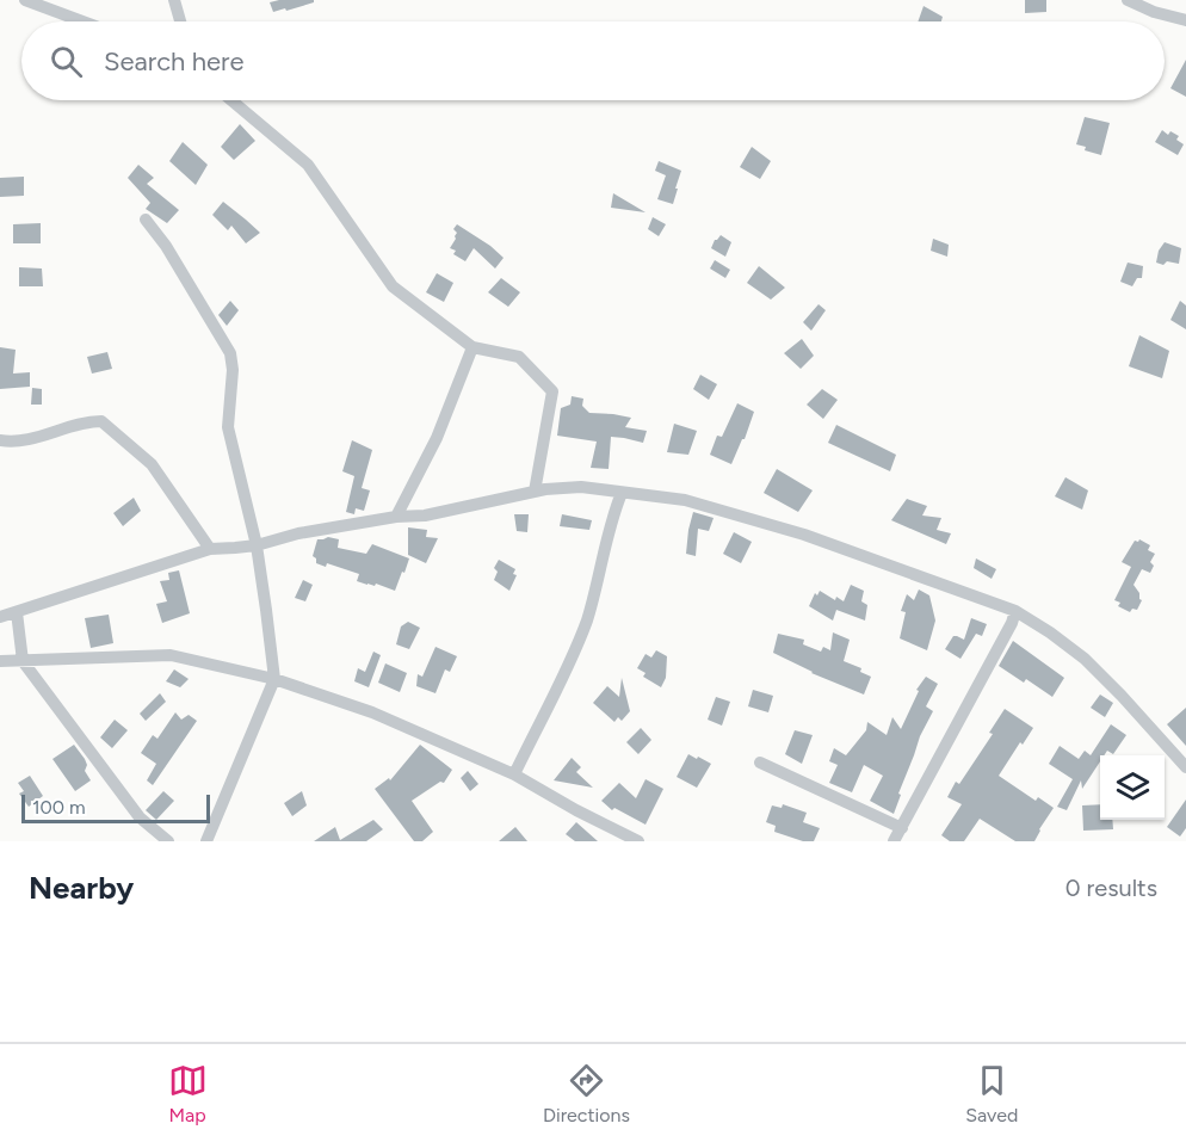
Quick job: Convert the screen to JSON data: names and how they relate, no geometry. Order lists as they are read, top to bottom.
{
  "scale_bar": "100 m",
  "page": {
    "search": "Search here",
    "scale": "100 m",
    "heading": ["Nearby", "0 results"],
    "nav": ["Map", "Directions", "Saved"]
  }
}
